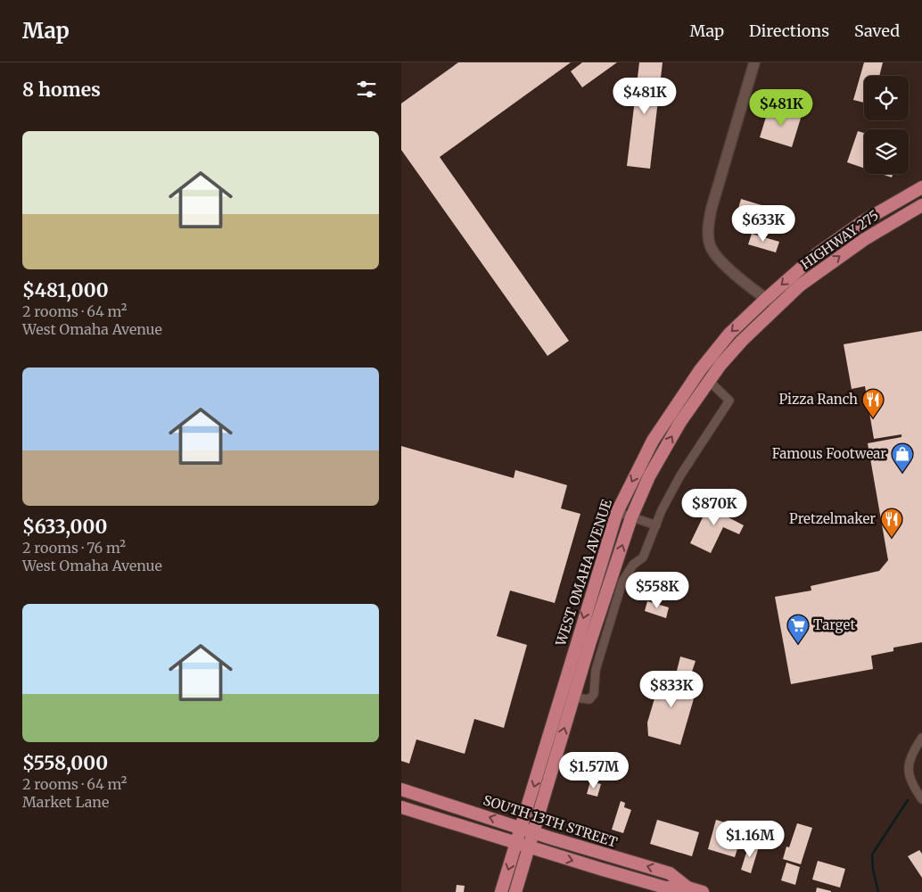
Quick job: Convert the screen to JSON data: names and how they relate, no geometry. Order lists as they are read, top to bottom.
{
  "streets": {
    "highway": ["HIGHWAY 275", "WEST OMAHA AVENUE", "SOUTH 13TH STREET"]
  },
  "crossings": [
    ["HIGHWAY 275", "WEST OMAHA AVENUE"],
    ["WEST OMAHA AVENUE", "SOUTH 13TH STREET"]
  ],
  "places": {
    "restaurant": ["Pizza Ranch", "Pretzelmaker"],
    "shop": ["Famous Footwear"],
    "supermarket": ["Target"]
  },
  "page": {
    "header": "Map",
    "nav": ["Map", "Directions", "Saved"],
    "heading": "8 homes",
    "price": [
      "$481K",
      "$481K",
      "$633K",
      "$870K",
      "$558K",
      "$833K",
      "$1.57M",
      "$1.16M"
    ],
    "list": [
      {
        "name": "$481,000",
        "note": "2 rooms · 64 m² · West Omaha Avenue"
      },
      {
        "name": "$633,000",
        "note": "2 rooms · 76 m² · West Omaha Avenue"
      },
      {
        "name": "$558,000",
        "note": "2 rooms · 64 m² · Market Lane"
      }
    ]
  }
}
